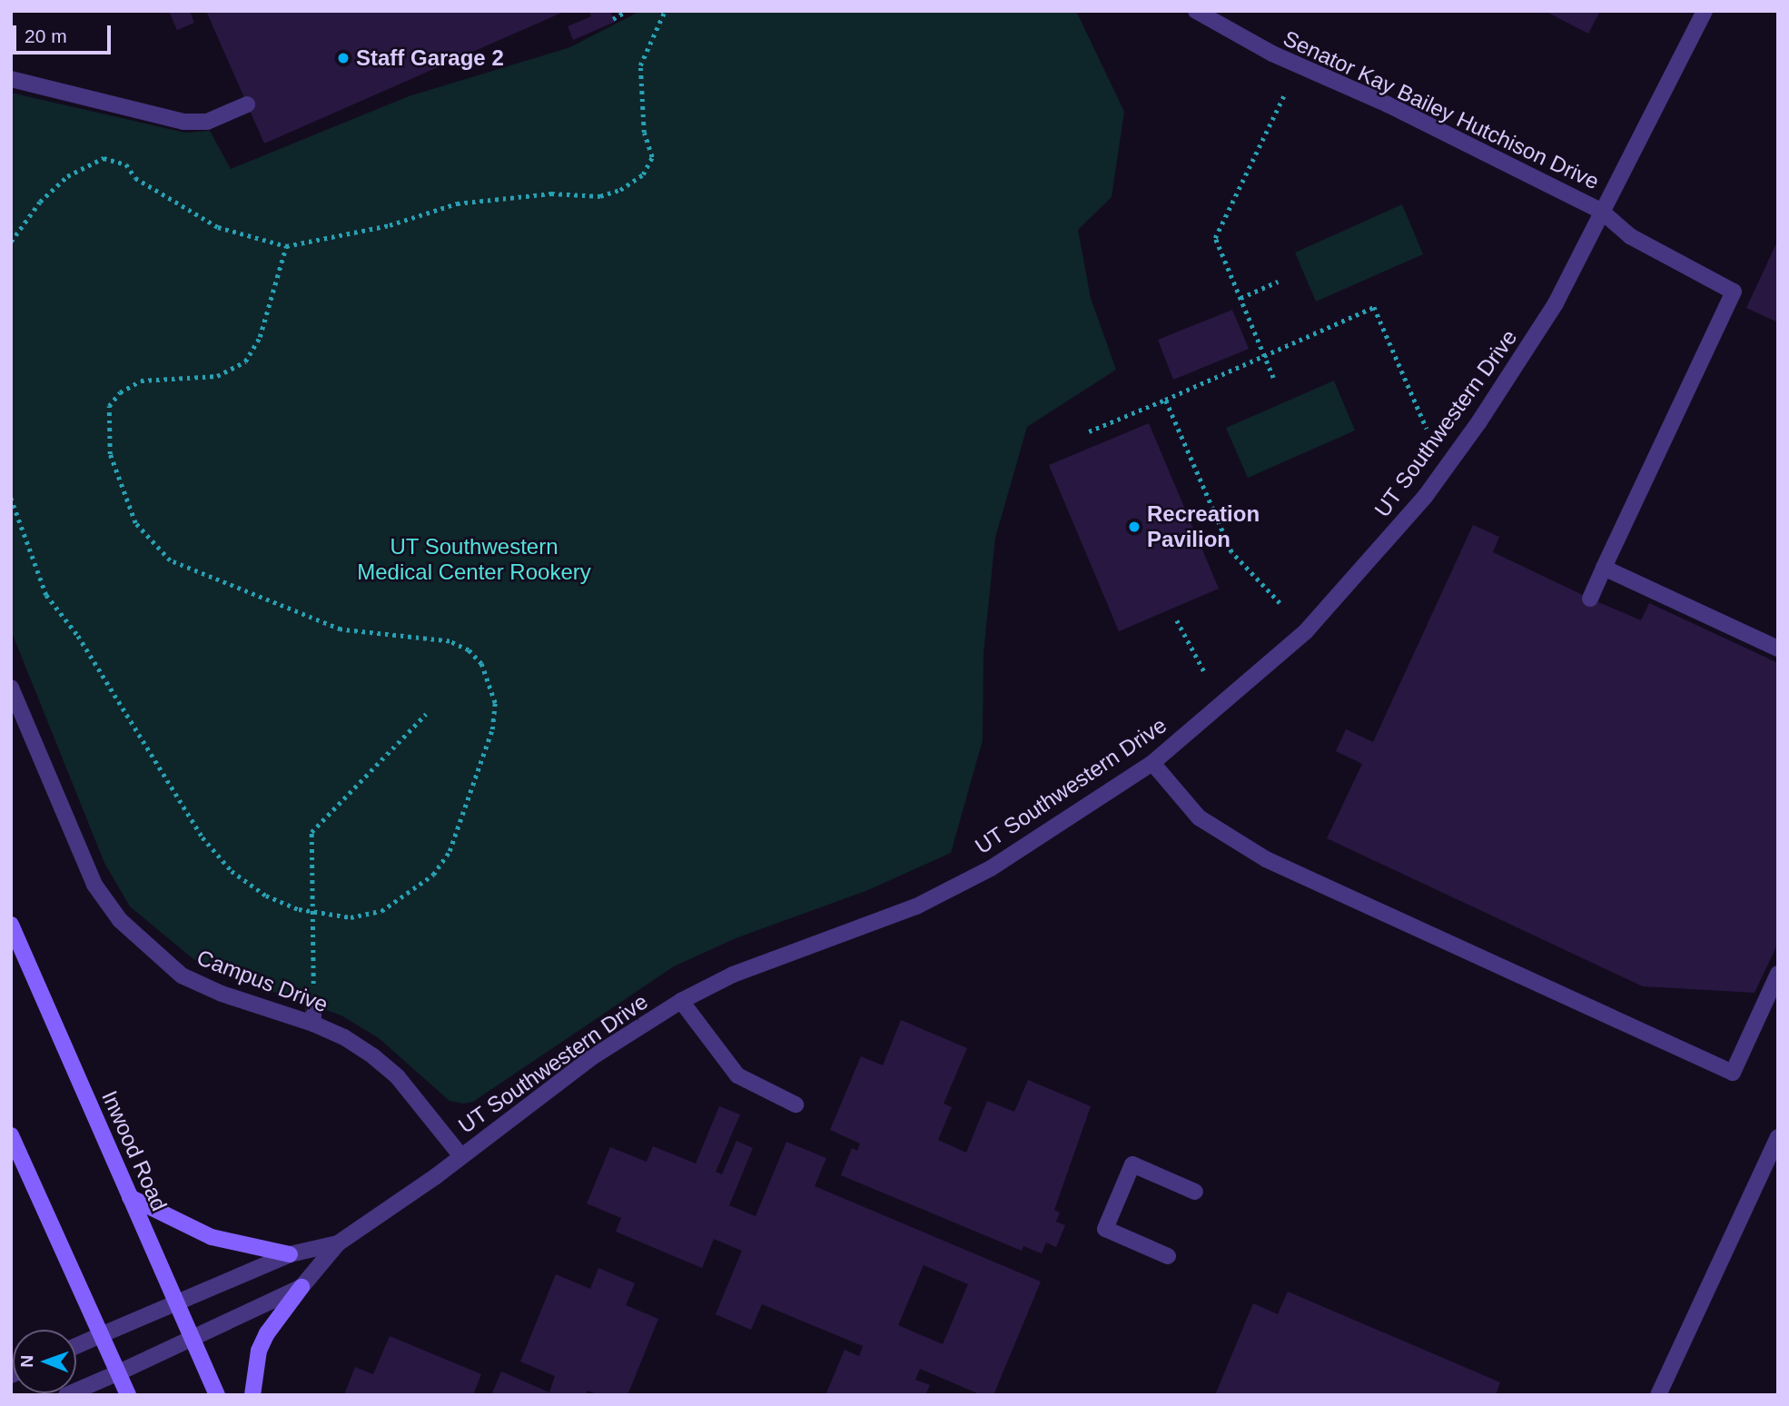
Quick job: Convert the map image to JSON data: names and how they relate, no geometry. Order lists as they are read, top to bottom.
{
  "streets": {
    "main road": ["Inwood Road"],
    "street": ["Senator Kay Bailey Hutchison Drive", "UT Southwestern Drive", "Campus Drive"]
  },
  "crossings": [
    ["Senator Kay Bailey Hutchison Drive", "UT Southwestern Drive"],
    ["UT Southwestern Drive", "Campus Drive"],
    ["UT Southwestern Drive", "Inwood Road"]
  ],
  "parks": ["UT Southwestern Medical Center Rookery"],
  "places": ["Staff Garage 2", "Recreation Pavilion"],
  "scale_bar": "20 m",
  "north": "left"
}
